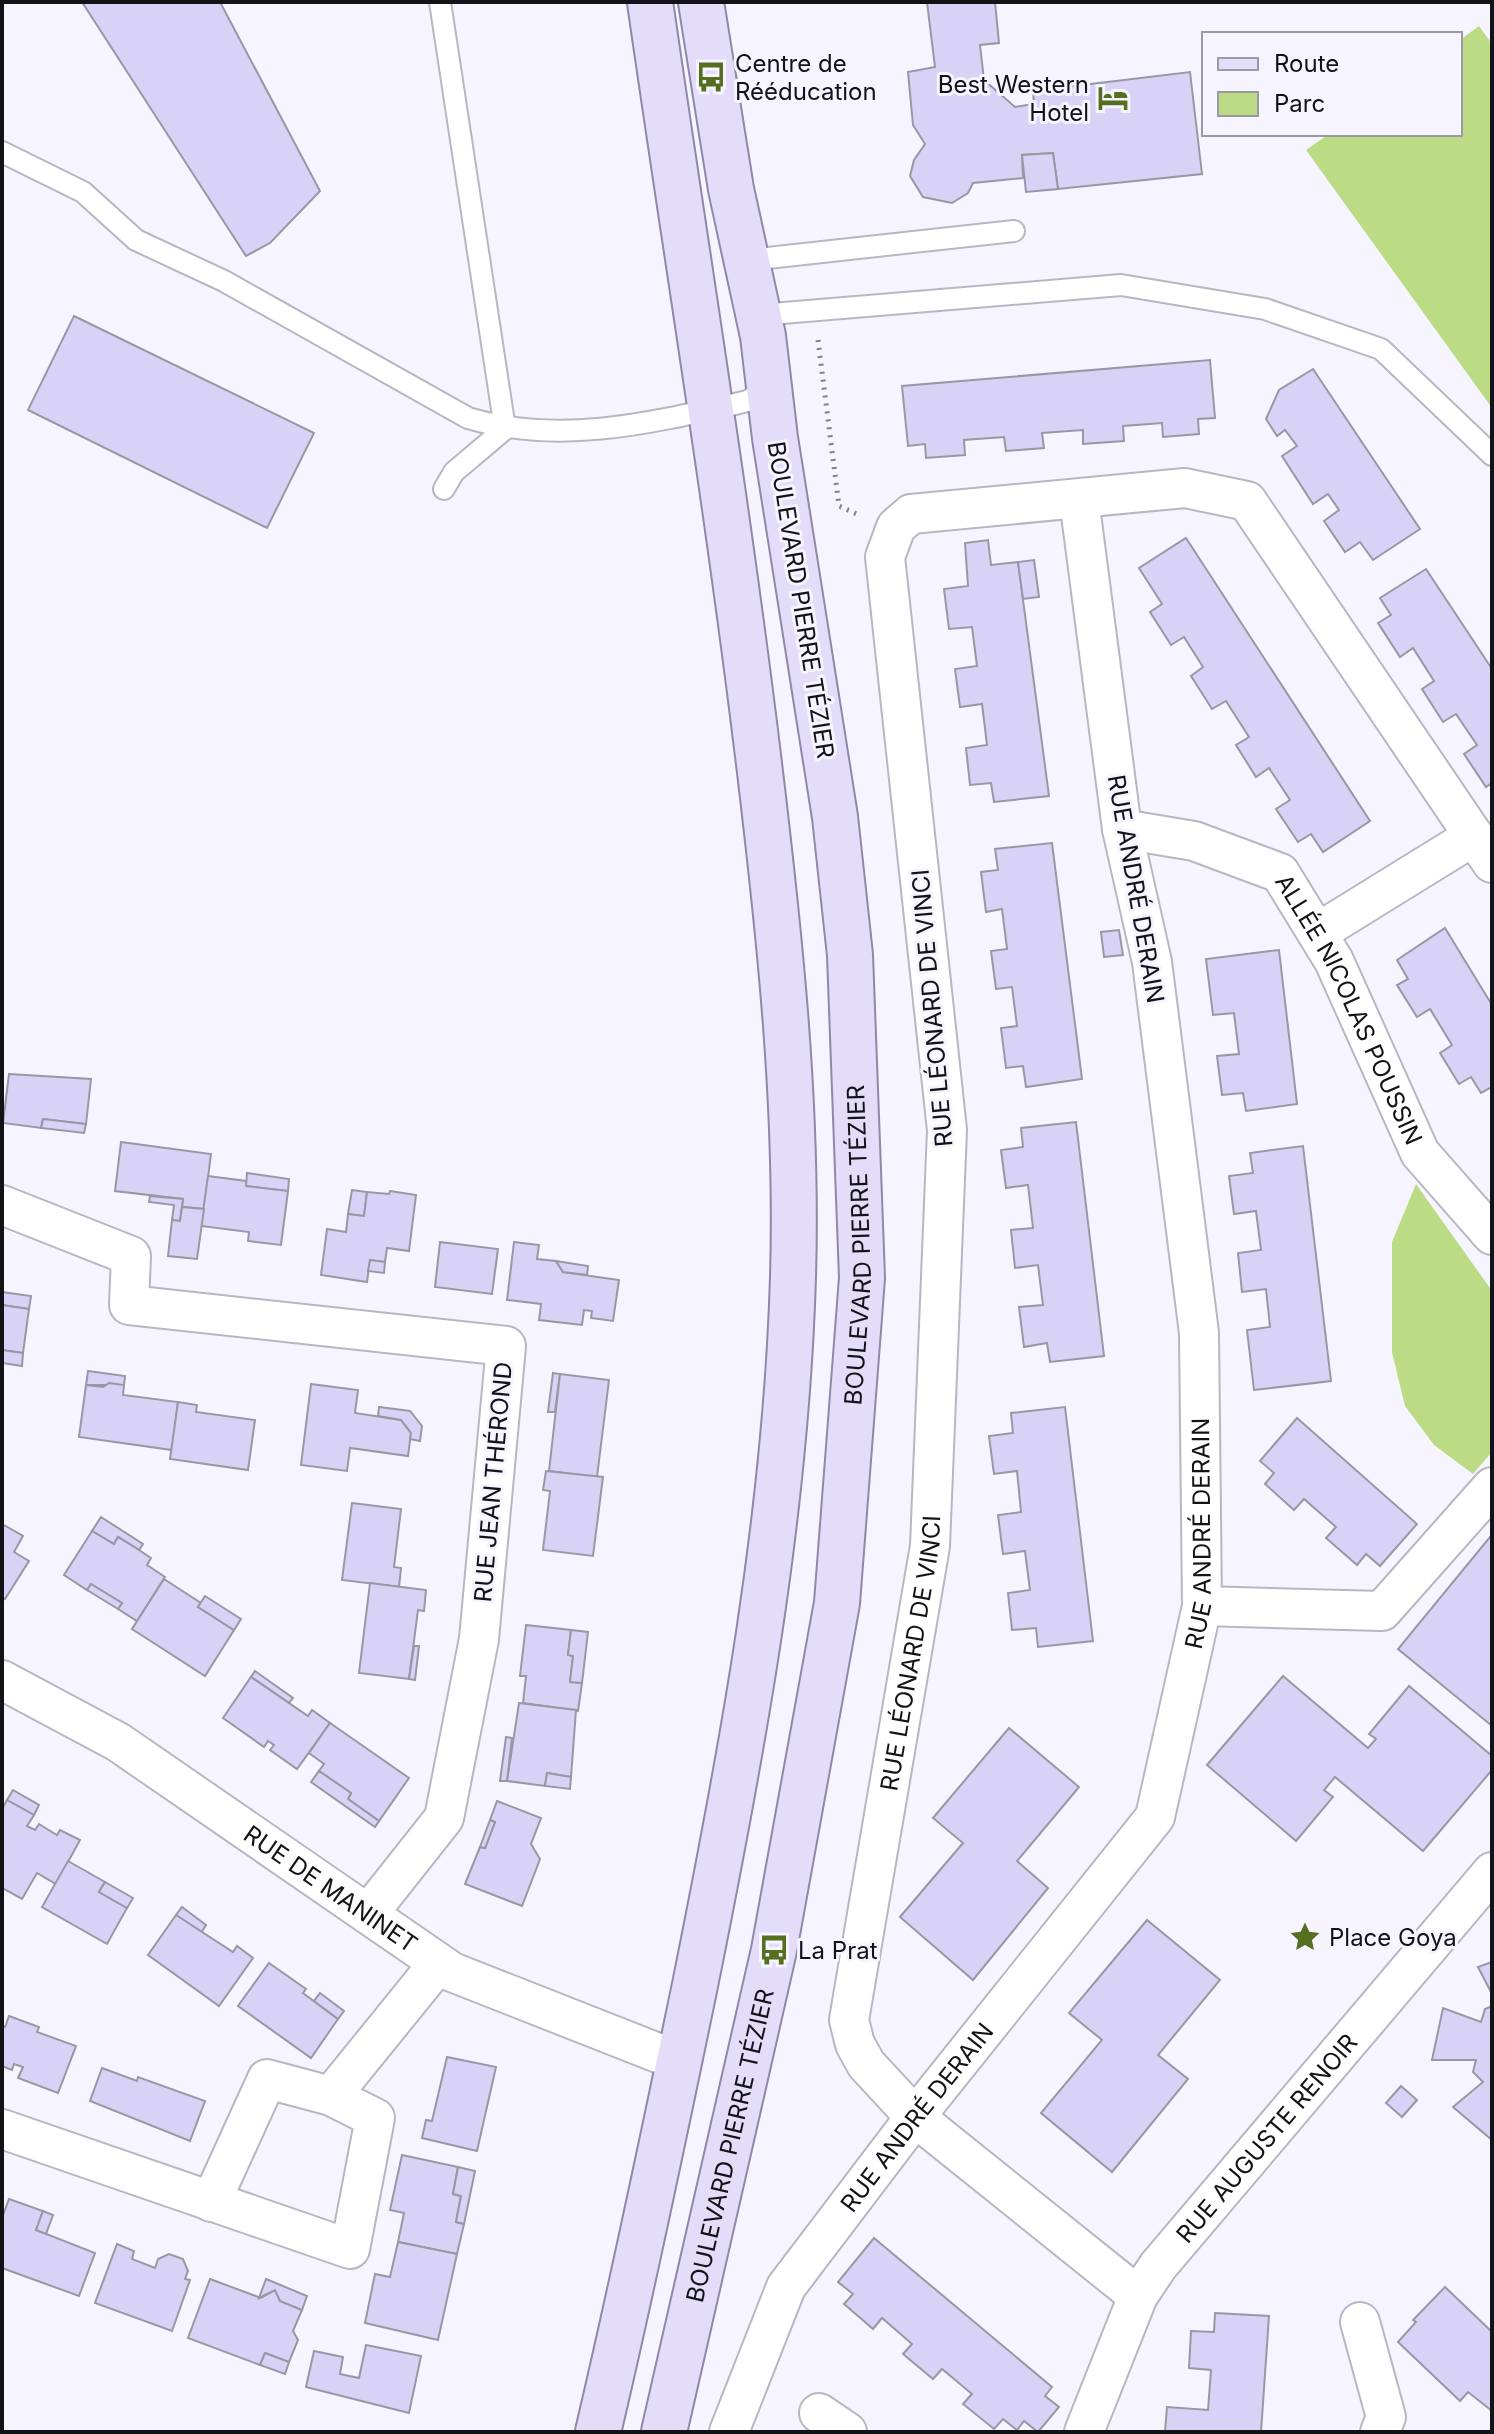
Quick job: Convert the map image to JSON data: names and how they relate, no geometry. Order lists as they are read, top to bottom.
{
  "streets": {
    "main road": ["BOULEVARD PIERRE TÉZIER"],
    "street": [
      "RUE ANDRÉ DERAIN",
      "RUE LÉONARD DE VINCI",
      "ALLÉE NICOLAS POUSSIN",
      "RUE JEAN THÉROND",
      "RUE DE MANINET",
      "RUE AUGUSTE RENOIR"
    ]
  },
  "crossings": [
    ["RUE ANDRÉ DERAIN", "RUE LÉONARD DE VINCI"],
    ["RUE ANDRÉ DERAIN", "ALLÉE NICOLAS POUSSIN"],
    ["RUE LÉONARD DE VINCI", "RUE AUGUSTE RENOIR"],
    ["RUE JEAN THÉROND", "RUE DE MANINET"]
  ],
  "places": {
    "bus stop": ["Centre de Rééducation", "La Prat"],
    "hotel": ["Best Western Hotel"],
    "place": ["Place Goya"]
  },
  "legend": ["Route", "Parc"]
}
